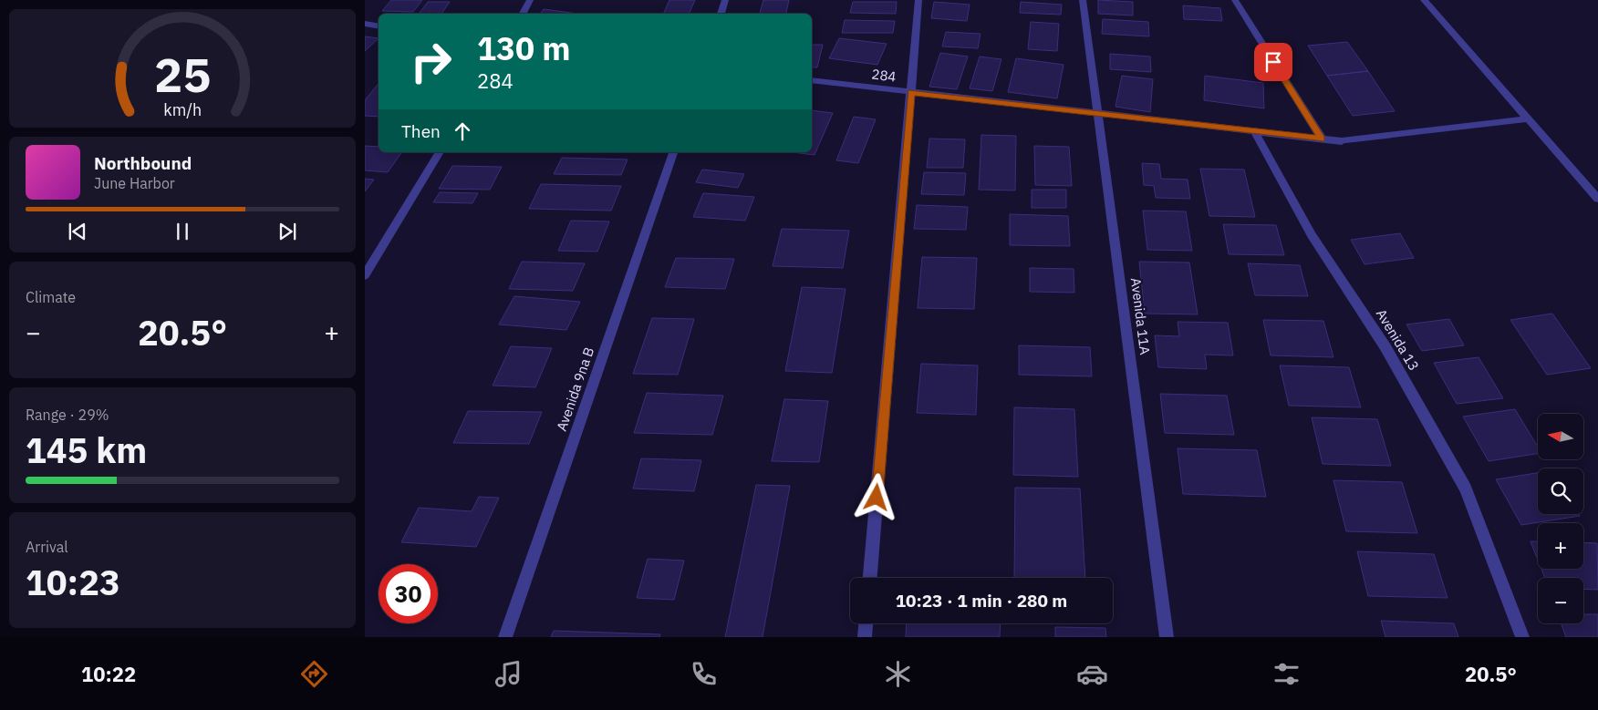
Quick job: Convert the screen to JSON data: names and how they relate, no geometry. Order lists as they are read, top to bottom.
{
  "streets": {
    "street": [
      "284",
      "Avenida 11A",
      "Avenida 13",
      "Avenida 9na B"
    ]
  },
  "crossings": [
    ["284", "Avenida 11A"],
    ["284", "Avenida 13"]
  ],
  "north": "left",
  "page": {
    "turn": ["130 m", "284"],
    "then": "Then",
    "song": ["Northbound", "June Harbor"],
    "tile": [
      "Climate",
      ["Range · 29%", "145 km"],
      ["Arrival", "10:23"]
    ],
    "heat": ["−", "20.5°", "+"],
    "map_buttons": ["+", "−"],
    "limit": "30",
    "trip": "10:23 · 1 min · 280 m",
    "tabs": ["10:22", "20.5°"],
    "gauge": ["25", "km/h"]
  }
}
